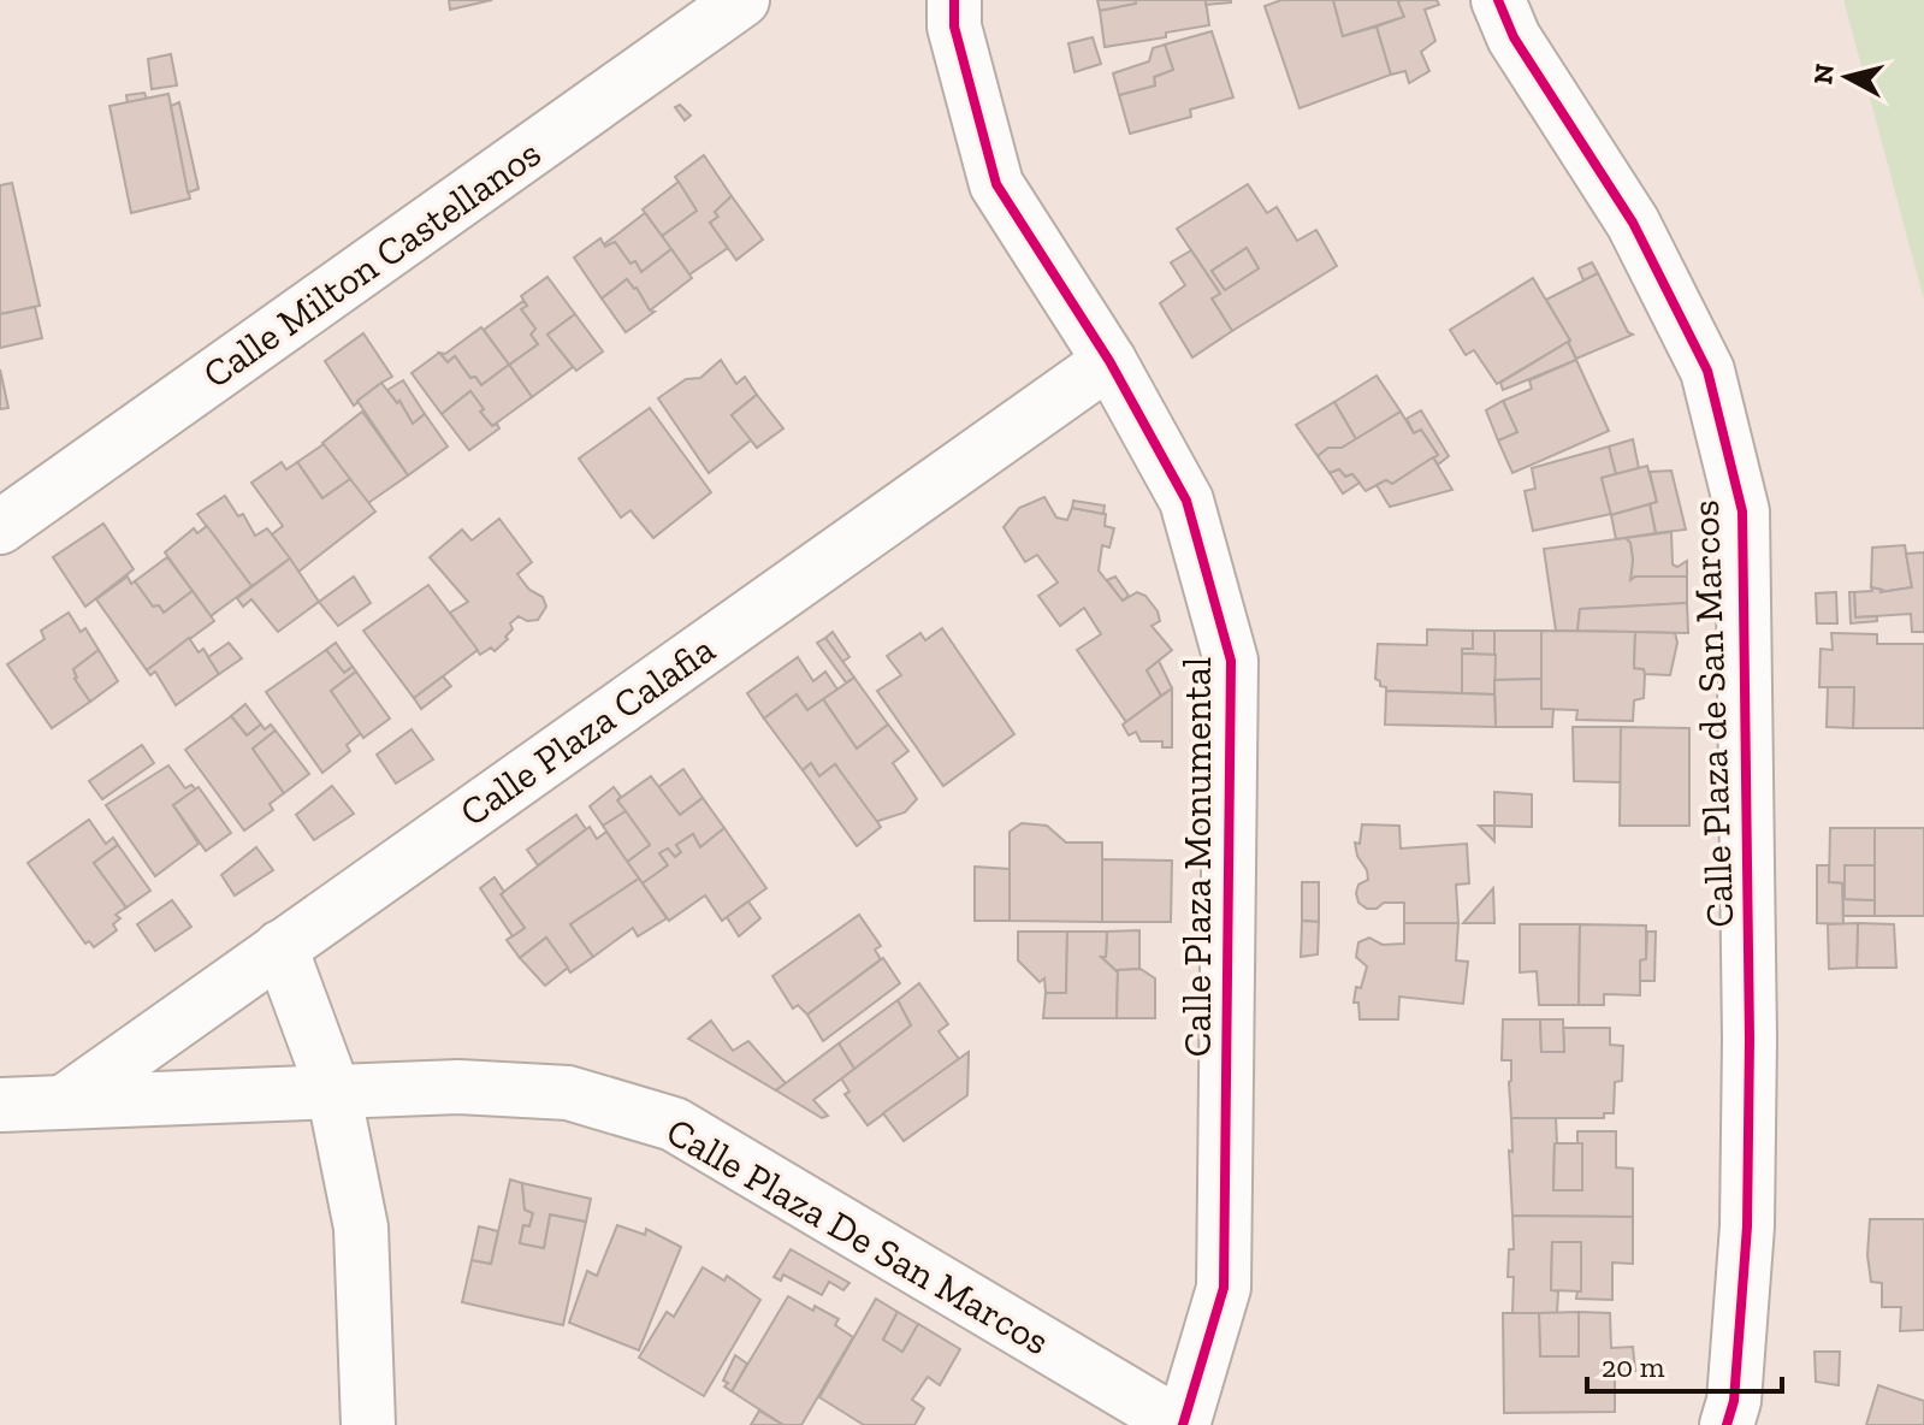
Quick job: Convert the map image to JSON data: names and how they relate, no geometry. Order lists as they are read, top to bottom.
{
  "streets": {
    "street": [
      "Calle Milton Castellanos",
      "Calle Plaza de San Marcos",
      "Calle Plaza Calafia",
      "Calle Plaza Monumental",
      "Calle Plaza De San Marcos"
    ]
  },
  "crossings": [
    ["Calle Plaza Calafia", "Calle Plaza Monumental"],
    ["Calle Plaza Calafia", "Calle Plaza De San Marcos"],
    ["Calle Plaza Monumental", "Calle Plaza De San Marcos"]
  ],
  "scale_bar": "20 m",
  "north": "left"
}
